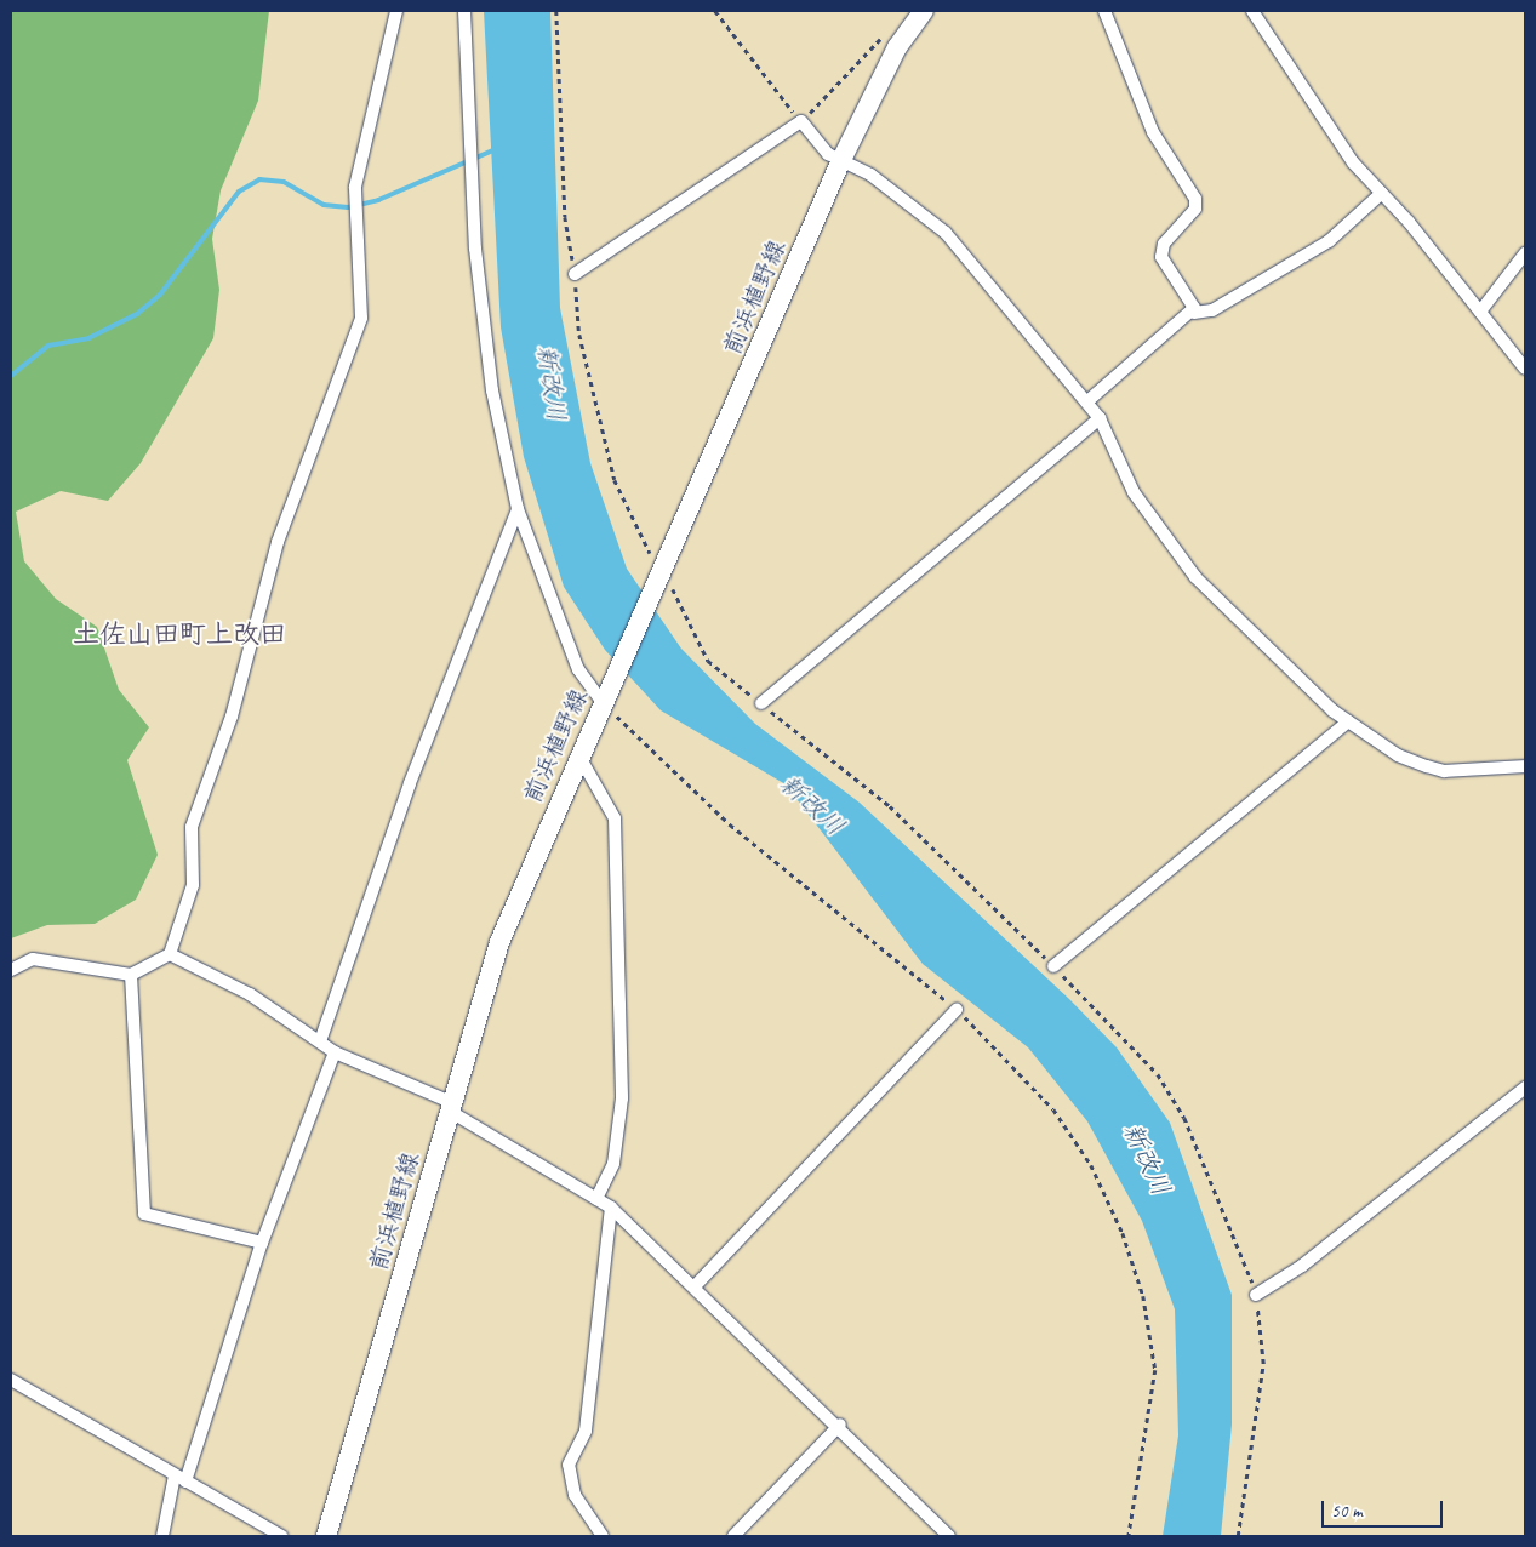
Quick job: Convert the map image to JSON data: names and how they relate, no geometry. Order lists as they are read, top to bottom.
{
  "streets": {
    "main road": ["前浜植野線"]
  },
  "districts": ["土佐山田町上改田"],
  "water": ["新改川"],
  "scale_bar": "50 m"
}
